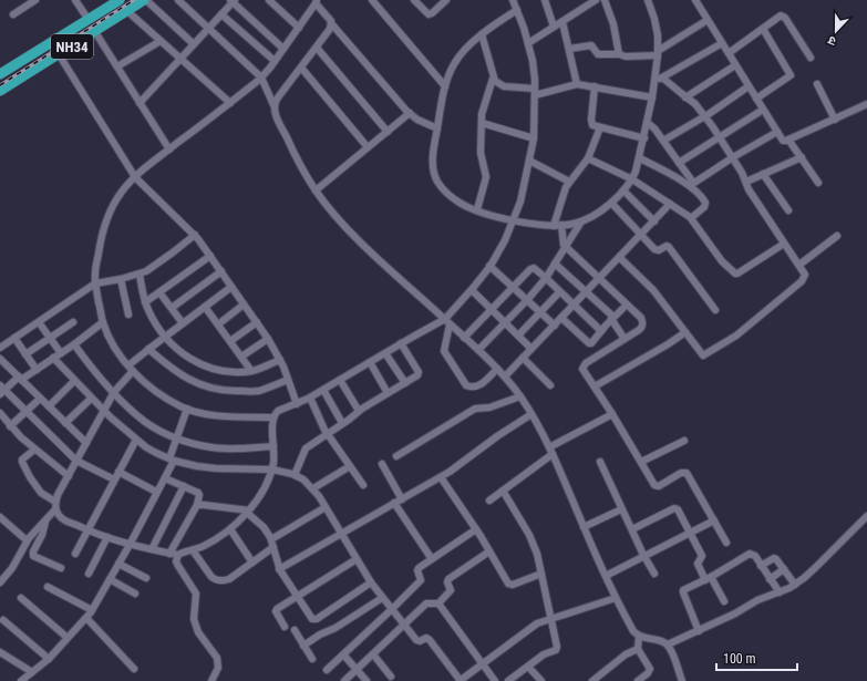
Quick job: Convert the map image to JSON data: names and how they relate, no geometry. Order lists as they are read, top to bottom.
{
  "streets": {
    "highway": ["NH34"]
  },
  "scale_bar": "100 m",
  "north": "bottom"
}
